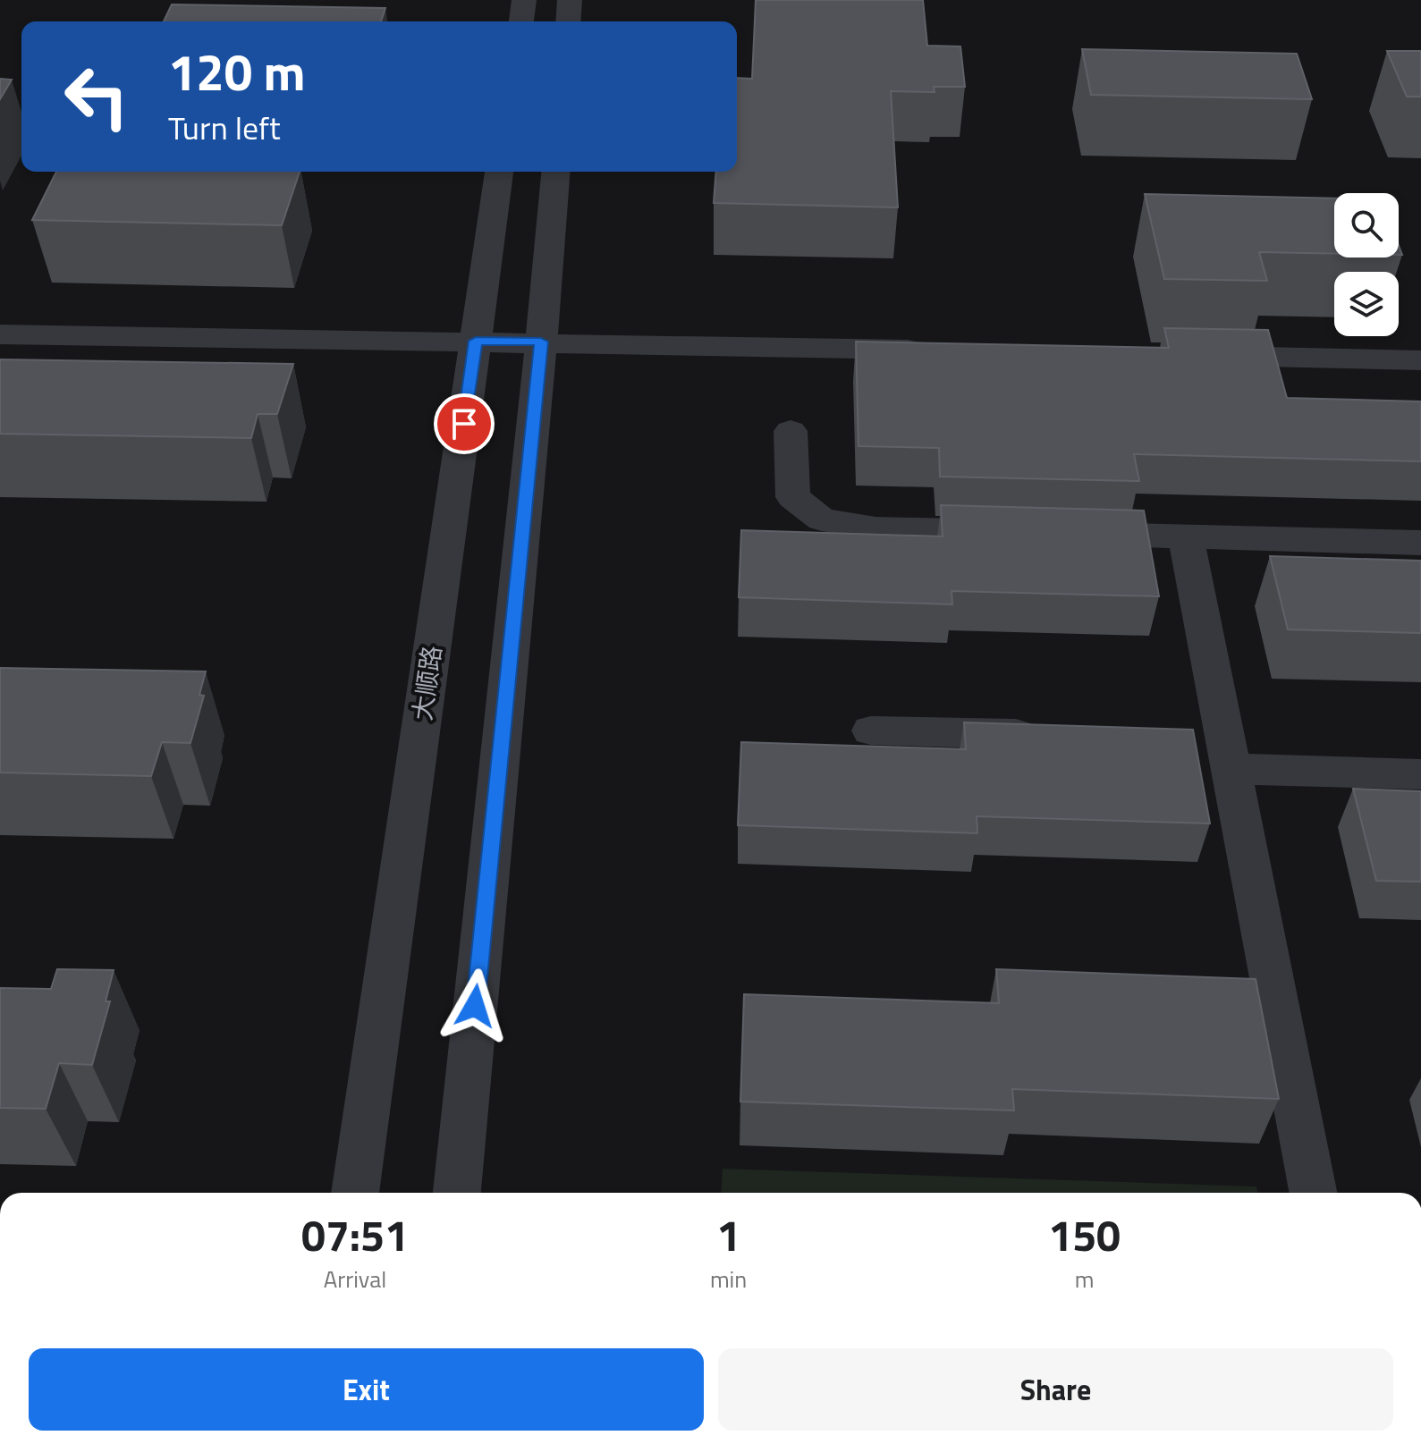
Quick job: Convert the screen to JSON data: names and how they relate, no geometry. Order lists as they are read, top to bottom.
{
  "streets": {
    "street": ["大顺路"]
  },
  "page": {
    "turn": ["120 m", "Turn left"],
    "eta": [
      "07:51",
      "Arrival",
      "1",
      "min",
      "150",
      "m"
    ],
    "buttons": ["Exit", "Share"]
  }
}
